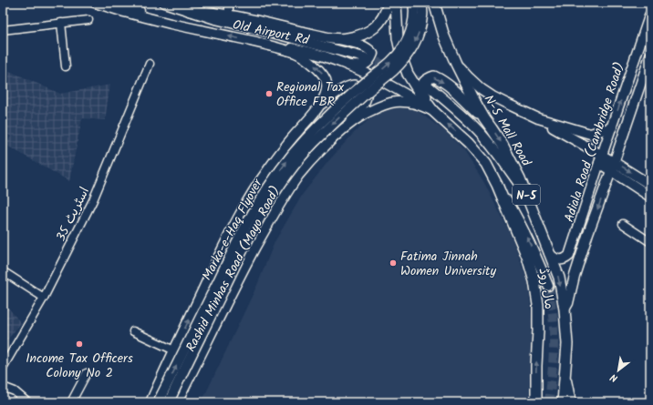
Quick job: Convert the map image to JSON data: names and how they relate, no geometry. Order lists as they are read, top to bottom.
{
  "streets": {
    "highway": ["N-5 Mall Road", "N-5", "مال روڈ"],
    "main road": [
      "Old Airport Rd",
      "Adiala Road (Cambridge Road)",
      "Marka-e-Haq Flyover",
      "Rashid Minhas Road (Mayo Road)"
    ],
    "street": ["اسٹریٹ 35"]
  },
  "crossings": [
    ["Old Airport Rd", "Rashid Minhas Road (Mayo Road)"],
    ["Old Airport Rd", "مال روڈ"],
    ["N-5 Mall Road", "Adiala Road (Cambridge Road)"],
    ["Rashid Minhas Road (Mayo Road)", "مال روڈ"]
  ],
  "one_way": ["مال روڈ"],
  "places": ["Regional Tax Office FBR", "Fatima Jinnah Women University", "Income Tax Officers Colony No 2"],
  "north": "bottom left"
}
